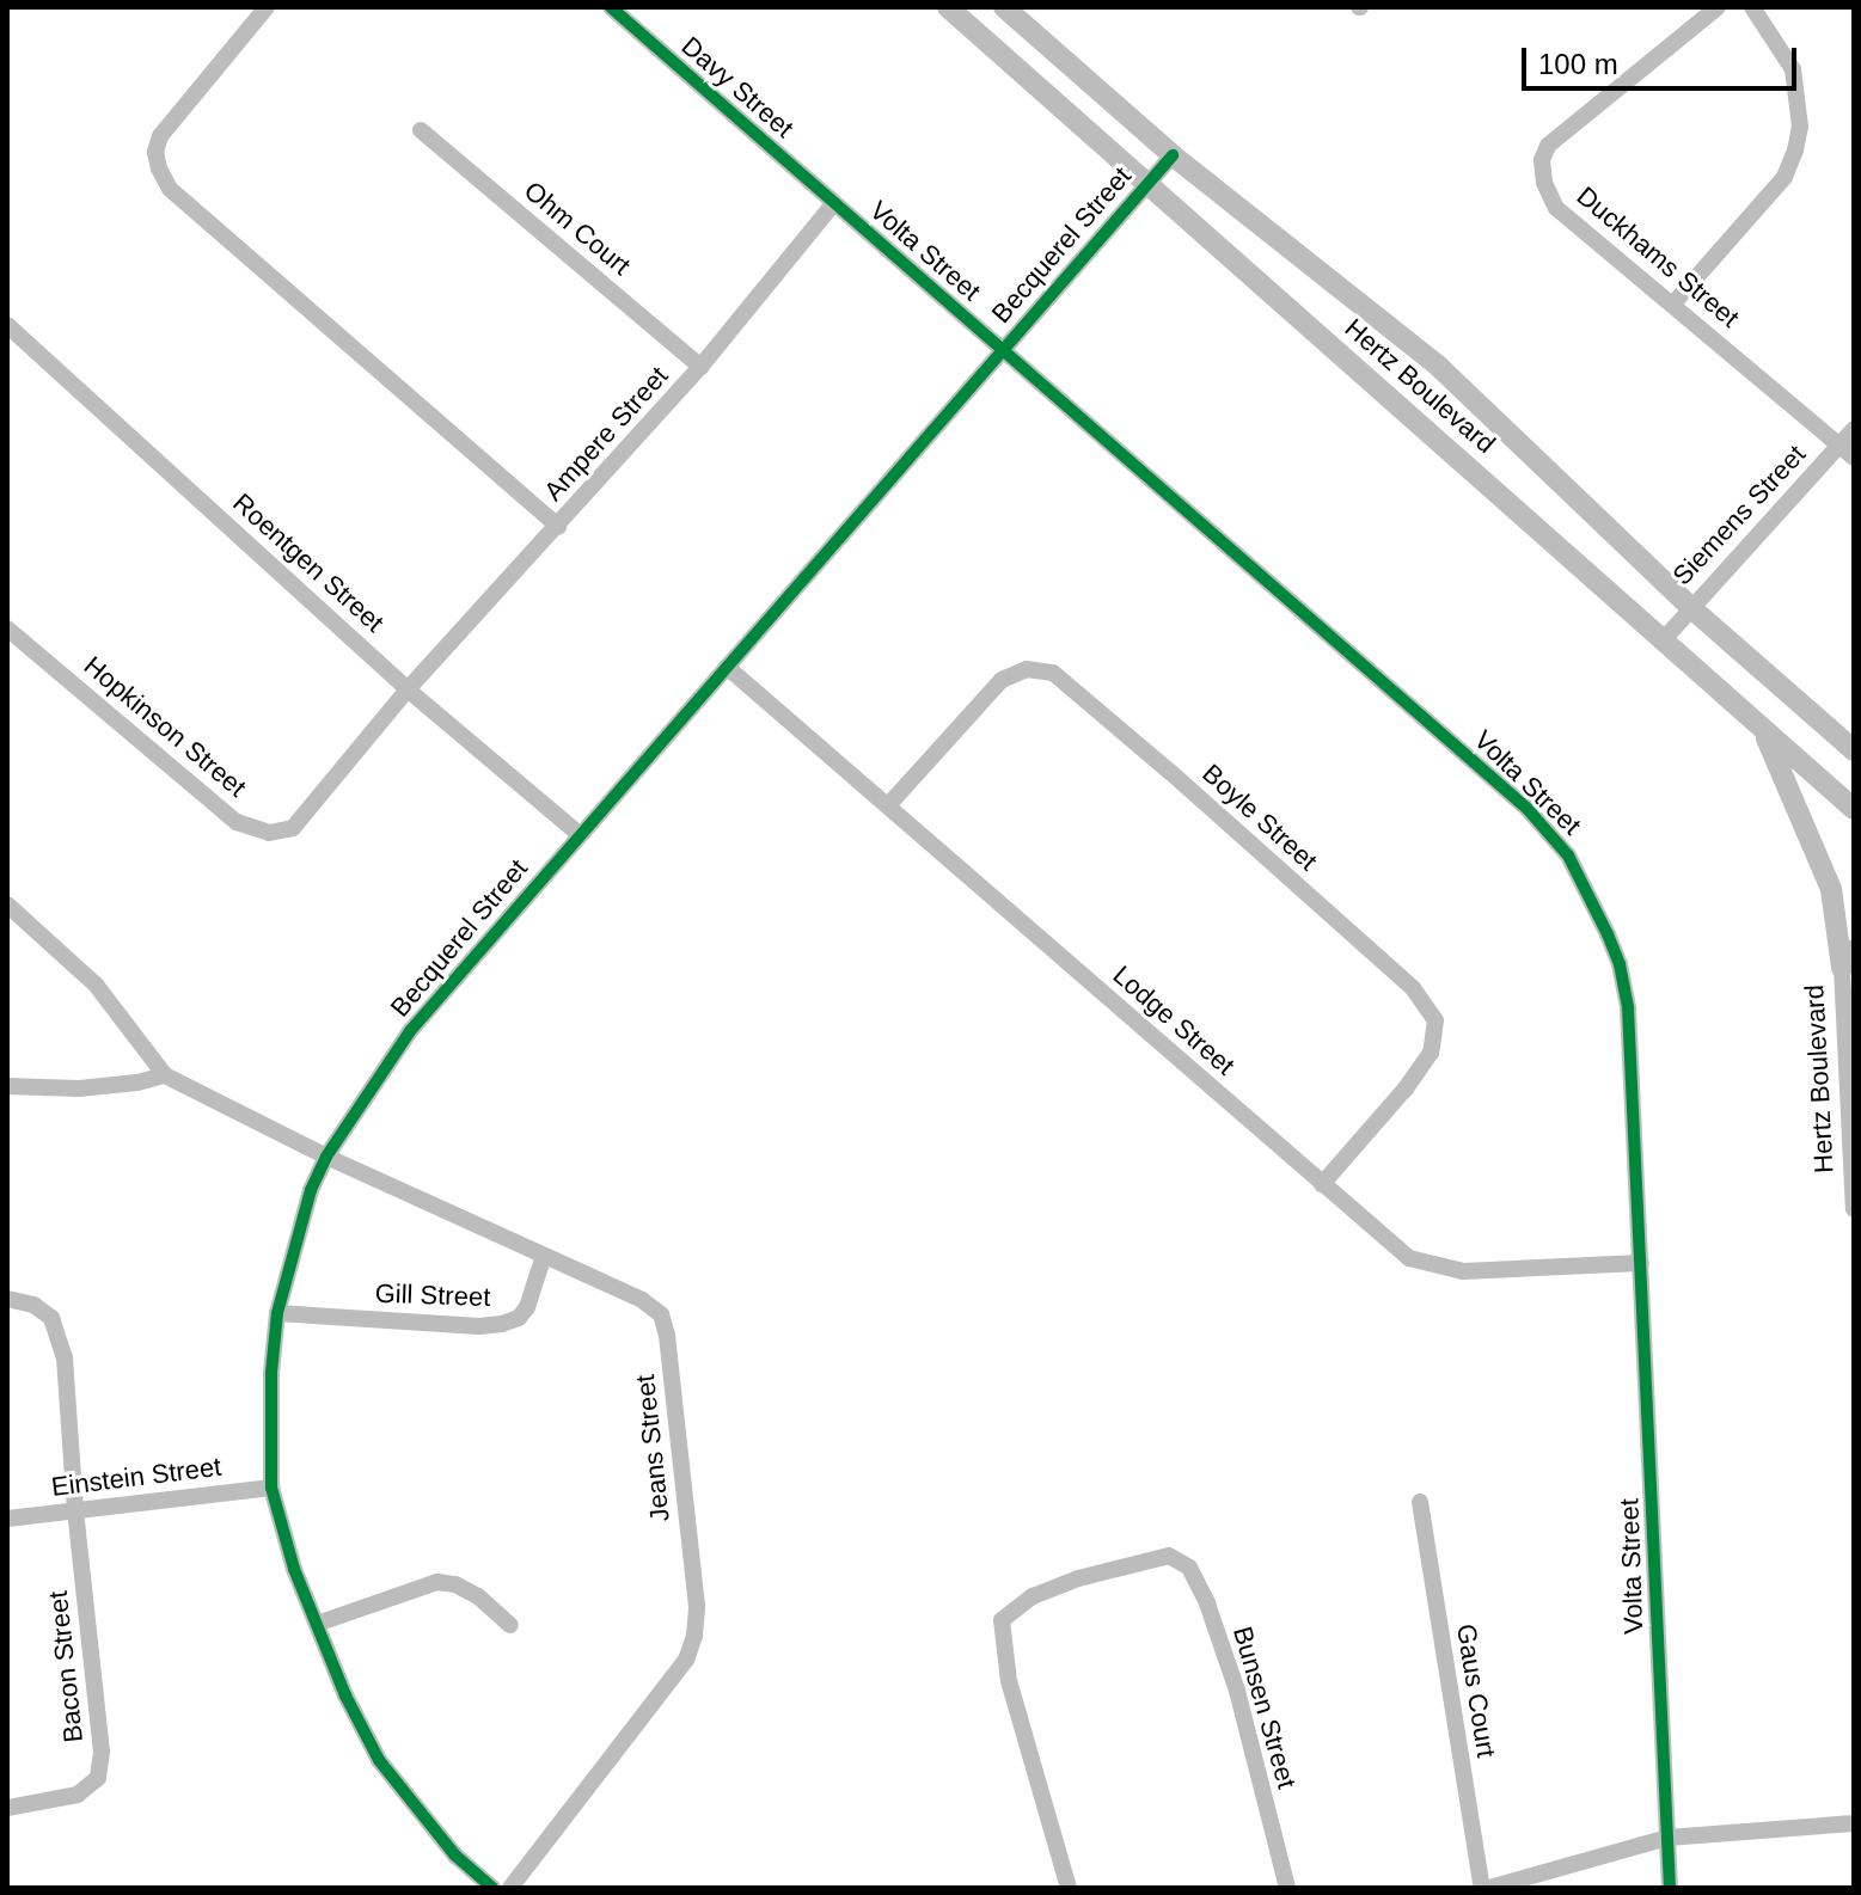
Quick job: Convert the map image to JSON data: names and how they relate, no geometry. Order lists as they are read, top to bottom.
{
  "streets": {
    "street": [
      "Davy Street",
      "Ohm Court",
      "Becquerel Street",
      "Volta Street",
      "Duckhams Street",
      "Hertz Boulevard",
      "Ampere Street",
      "Siemens Street",
      "Roentgen Street",
      "Hopkinson Street",
      "Boyle Street",
      "Lodge Street",
      "Gill Street",
      "Jeans Street",
      "Einstein Street",
      "Bacon Street",
      "Gaus Court",
      "Bunsen Street"
    ]
  },
  "crossings": [
    ["Davy Street", "Volta Street"],
    ["Davy Street", "Ampere Street"],
    ["Ohm Court", "Ampere Street"],
    ["Becquerel Street", "Volta Street"],
    ["Becquerel Street", "Hertz Boulevard"],
    ["Becquerel Street", "Roentgen Street"],
    ["Becquerel Street", "Lodge Street"],
    ["Becquerel Street", "Gill Street"],
    ["Becquerel Street", "Jeans Street"],
    ["Becquerel Street", "Einstein Street"],
    ["Volta Street", "Ampere Street"],
    ["Volta Street", "Lodge Street"],
    ["Duckhams Street", "Siemens Street"],
    ["Hertz Boulevard", "Siemens Street"],
    ["Ampere Street", "Roentgen Street"],
    ["Ampere Street", "Hopkinson Street"],
    ["Roentgen Street", "Hopkinson Street"],
    ["Boyle Street", "Lodge Street"],
    ["Gill Street", "Jeans Street"],
    ["Einstein Street", "Bacon Street"]
  ],
  "scale_bar": "100 m"
}
